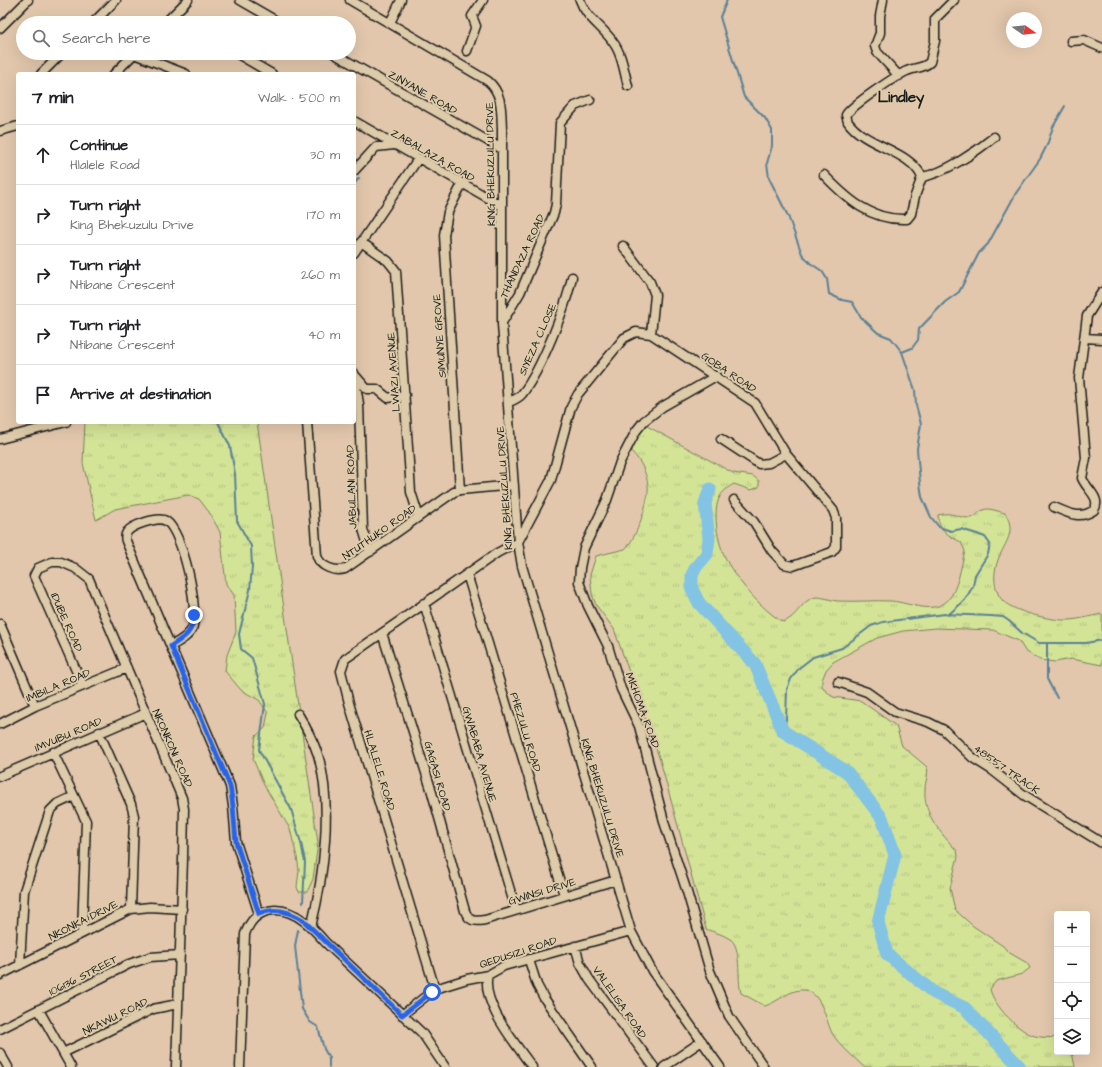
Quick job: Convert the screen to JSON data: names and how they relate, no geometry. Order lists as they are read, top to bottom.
{
  "streets": {
    "street": [
      "ZINYANE ROAD",
      "ZABALAZA ROAD",
      "KING BHEKUZULU DRIVE",
      "THANDAZA ROAD",
      "SIMUNYE GROVE",
      "SIYEZA CLOSE",
      "LWAZI AVENUE",
      "GOBA ROAD",
      "JABULANI ROAD",
      "NTUTHUKO ROAD",
      "IDUBE ROAD",
      "IMBILA ROAD",
      "MKHOMA ROAD",
      "PHEZULU ROAD",
      "IMVUBU ROAD",
      "NKONKONI ROAD",
      "GWABABA AVENUE",
      "48557 TRACK",
      "HLALELE ROAD",
      "GAGASI ROAD",
      "GWINSI DRIVE",
      "NKONKA DRIVE",
      "QEDUSIZI ROAD",
      "106136 STREET",
      "VALELISA ROAD",
      "NKAWU ROAD"
    ]
  },
  "crossings": [
    ["ZINYANE ROAD", "KING BHEKUZULU DRIVE"],
    ["ZABALAZA ROAD", "KING BHEKUZULU DRIVE"],
    ["ZABALAZA ROAD", "SIMUNYE GROVE"],
    ["KING BHEKUZULU DRIVE", "THANDAZA ROAD"],
    ["KING BHEKUZULU DRIVE", "SIYEZA CLOSE"],
    ["KING BHEKUZULU DRIVE", "NTUTHUKO ROAD"],
    ["KING BHEKUZULU DRIVE", "HLALELE ROAD"],
    ["KING BHEKUZULU DRIVE", "GWINSI DRIVE"],
    ["KING BHEKUZULU DRIVE", "QEDUSIZI ROAD"],
    ["SIMUNYE GROVE", "NTUTHUKO ROAD"],
    ["LWAZI AVENUE", "NTUTHUKO ROAD"],
    ["GOBA ROAD", "MKHOMA ROAD"],
    ["JABULANI ROAD", "NTUTHUKO ROAD"],
    ["IDUBE ROAD", "IMBILA ROAD"],
    ["IDUBE ROAD", "NKONKONI ROAD"],
    ["IMBILA ROAD", "NKONKONI ROAD"],
    ["PHEZULU ROAD", "HLALELE ROAD"],
    ["PHEZULU ROAD", "GWINSI DRIVE"],
    ["IMVUBU ROAD", "NKONKONI ROAD"],
    ["NKONKONI ROAD", "NKONKA DRIVE"],
    ["NKONKONI ROAD", "106136 STREET"],
    ["NKONKONI ROAD", "NKAWU ROAD"],
    ["GWABABA AVENUE", "HLALELE ROAD"],
    ["GWABABA AVENUE", "GWINSI DRIVE"],
    ["HLALELE ROAD", "GAGASI ROAD"],
    ["HLALELE ROAD", "QEDUSIZI ROAD"],
    ["GAGASI ROAD", "GWINSI DRIVE"],
    ["QEDUSIZI ROAD", "VALELISA ROAD"]
  ],
  "districts": ["Lindley"],
  "north": "right",
  "page": {
    "search": "Search here",
    "heading": ["7 min", "Walk · 500 m"],
    "list": [
      ["Continue", "Hlalele Road", "30 m"],
      ["Turn right", "King Bhekuzulu Drive", "170 m"],
      ["Turn right", "Ntibane Crescent", "260 m"],
      ["Turn right", "Ntibane Crescent", "40 m"],
      "Arrive at destination"
    ],
    "map_buttons": ["+", "−"]
  }
}
